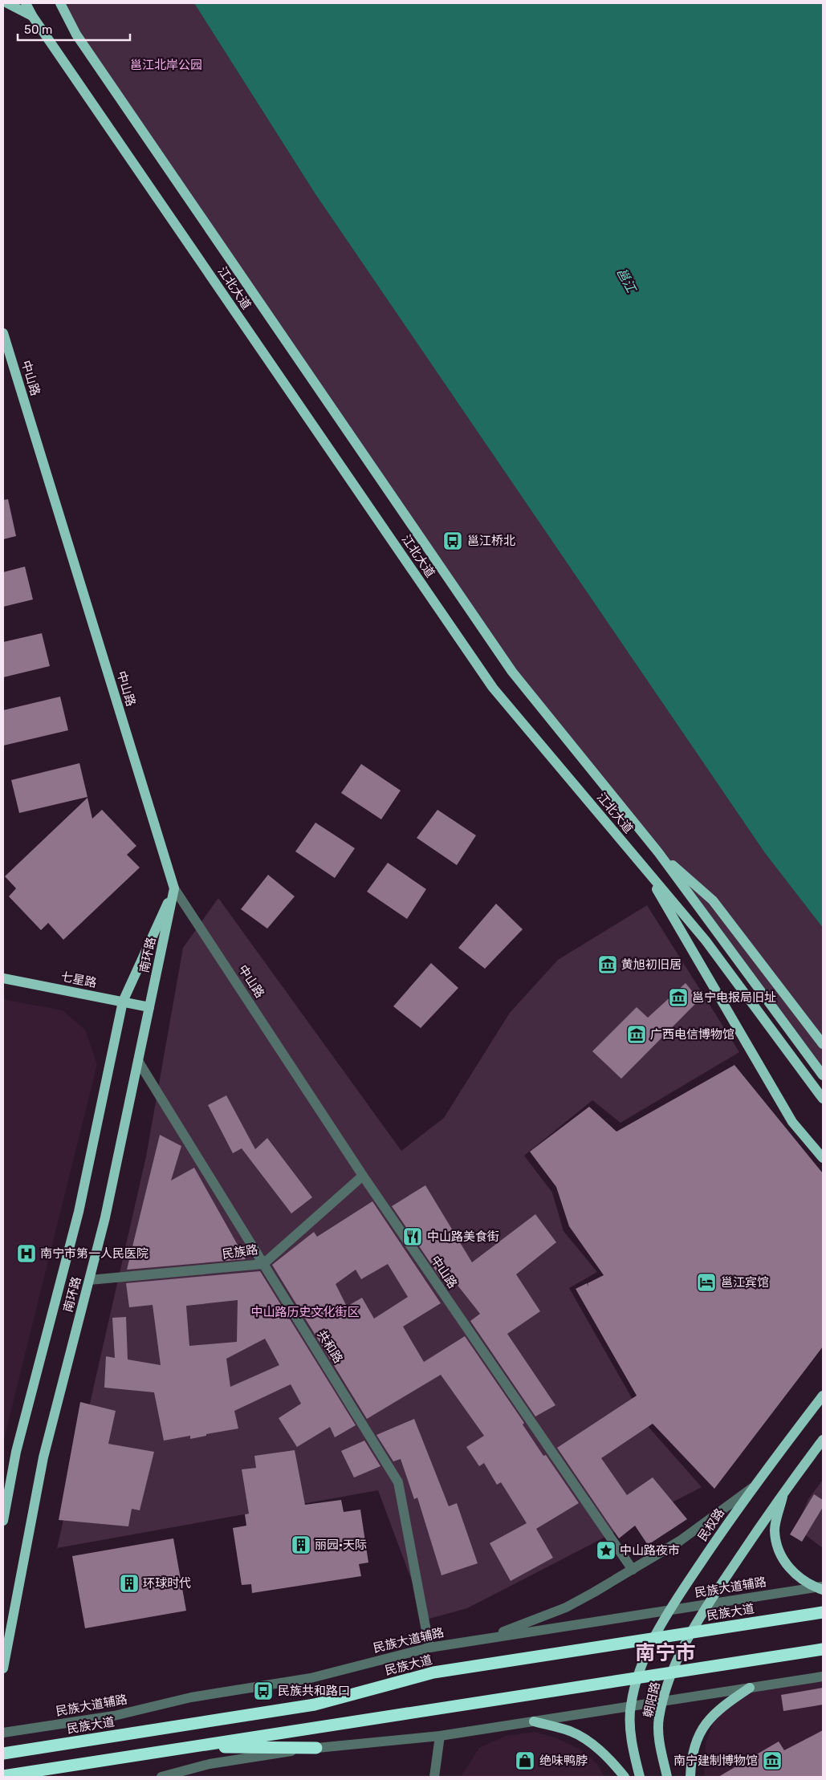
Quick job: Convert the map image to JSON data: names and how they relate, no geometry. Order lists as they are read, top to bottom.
{
  "streets": {
    "highway": ["民族大道"],
    "main road": [
      "江北大道",
      "中山路",
      "南环路",
      "七星路",
      "民权路",
      "朝阳路"
    ],
    "street": ["民族路", "共和路", "民族大道辅路"]
  },
  "crossings": [
    ["中山路", "南环路"],
    ["中山路", "民族路"],
    ["南环路", "七星路"],
    ["南环路", "民族路"],
    ["南环路", "共和路"],
    ["民族路", "共和路"],
    ["共和路", "民族大道辅路"],
    ["民权路", "民族大道辅路"],
    ["民权路", "民族大道"],
    ["民权路", "朝阳路"],
    ["民族大道", "朝阳路"]
  ],
  "districts": ["南宁市"],
  "water": ["邕江"],
  "parks": ["邕江北岸公园", "中山路历史文化街区"],
  "places": {
    "bus stop": ["邕江桥北", "民族共和路口"],
    "museum": [
      "黄旭初旧居",
      "邕宁电报局旧址",
      "广西电信博物馆",
      "南宁建制博物馆"
    ],
    "restaurant": ["中山路美食街"],
    "hospital": ["南宁市第一人民医院"],
    "hotel": ["邕江宾馆"],
    "building": ["丽园·天际", "环球时代"],
    "place": ["中山路夜市"],
    "shop": ["绝味鸭脖"]
  },
  "scale_bar": "50 m"
}
